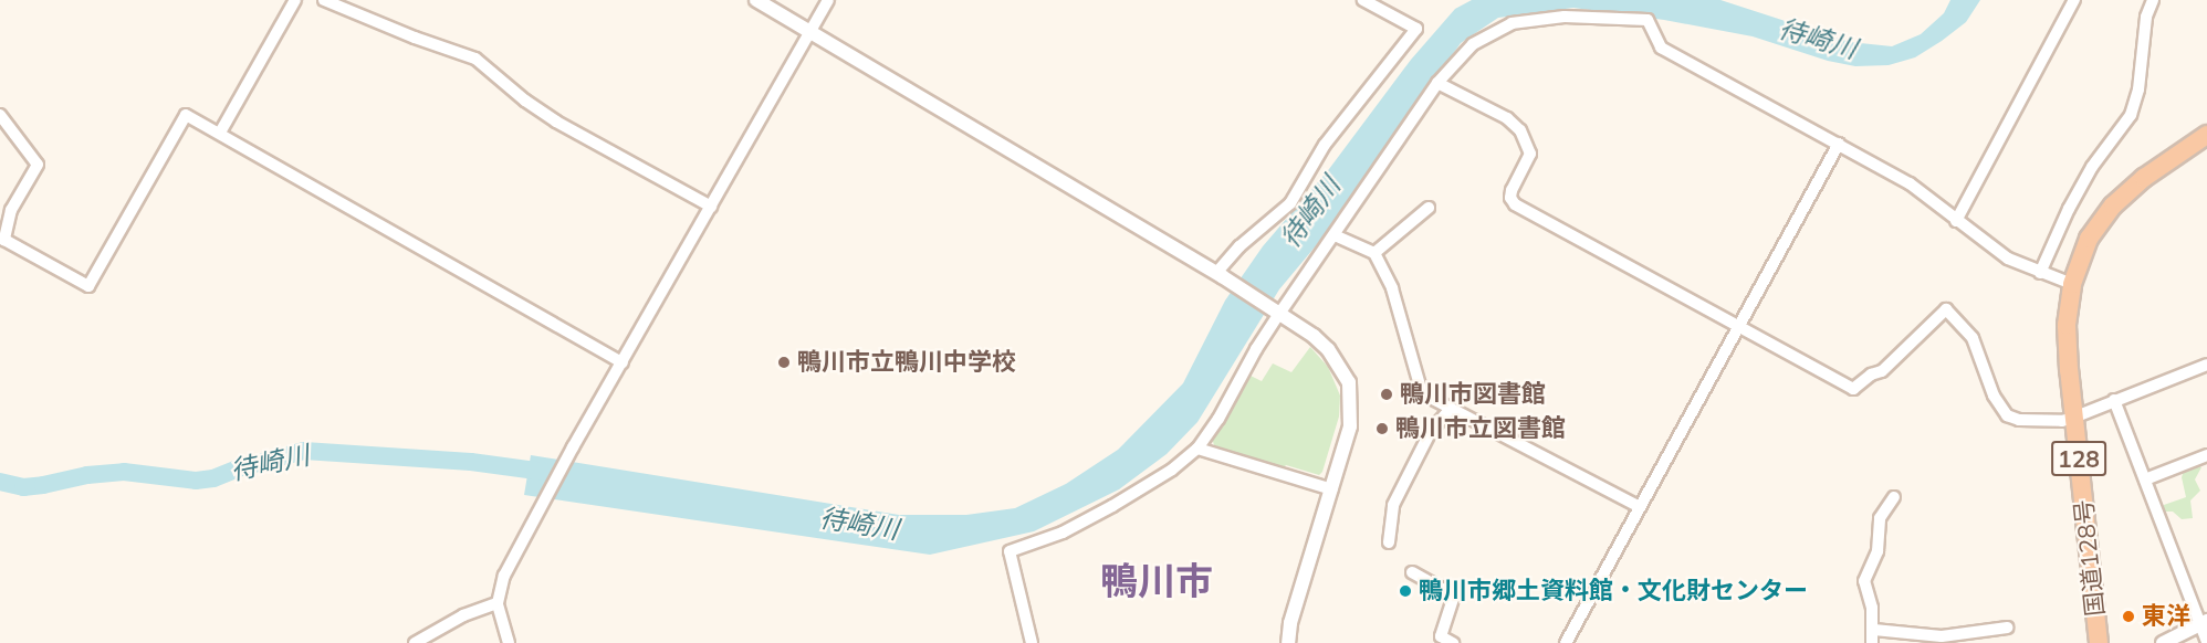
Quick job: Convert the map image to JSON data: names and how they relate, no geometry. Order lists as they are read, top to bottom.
{
  "streets": {
    "highway": ["128", "国道128号"]
  },
  "districts": ["鴨川市"],
  "water": ["待崎川"],
  "places": [
    "鴨川市立鴨川中学校",
    "鴨川市図書館",
    "鴨川市立図書館",
    "鴨川市郷土資料館・文化財センター",
    "東洋"
  ]
}
